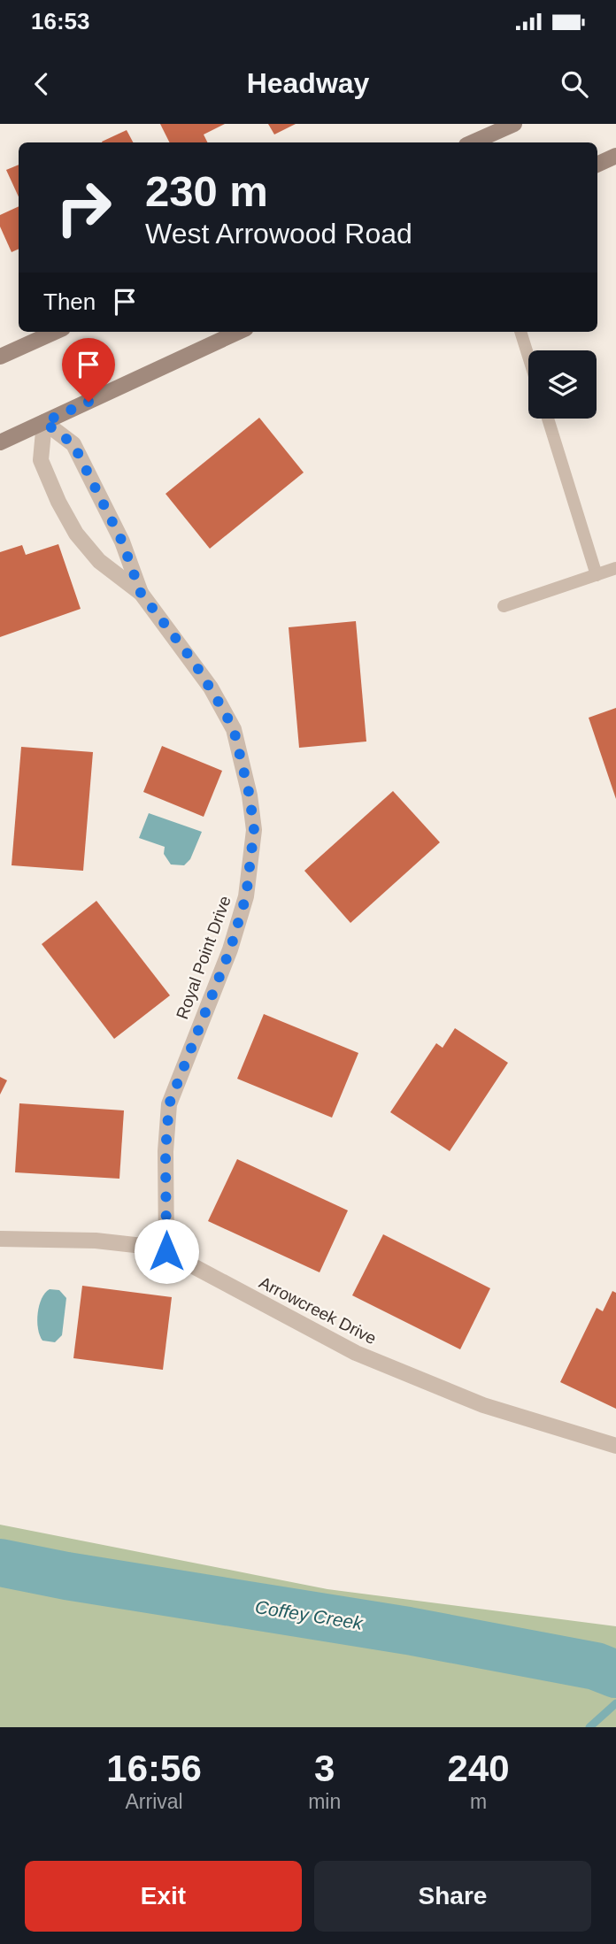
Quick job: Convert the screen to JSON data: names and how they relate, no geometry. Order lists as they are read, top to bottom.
{
  "streets": {
    "street": ["Royal Point Drive", "Arrowcreek Drive"]
  },
  "crossings": [
    ["Royal Point Drive", "Arrowcreek Drive"]
  ],
  "water": ["Coffey Creek"],
  "page": {
    "status": "16:53",
    "header": "Headway",
    "turn": ["230 m", "West Arrowood Road"],
    "then": "Then",
    "eta": [
      "16:56",
      "Arrival",
      "3",
      "min",
      "240",
      "m"
    ],
    "buttons": ["Exit", "Share"]
  }
}
